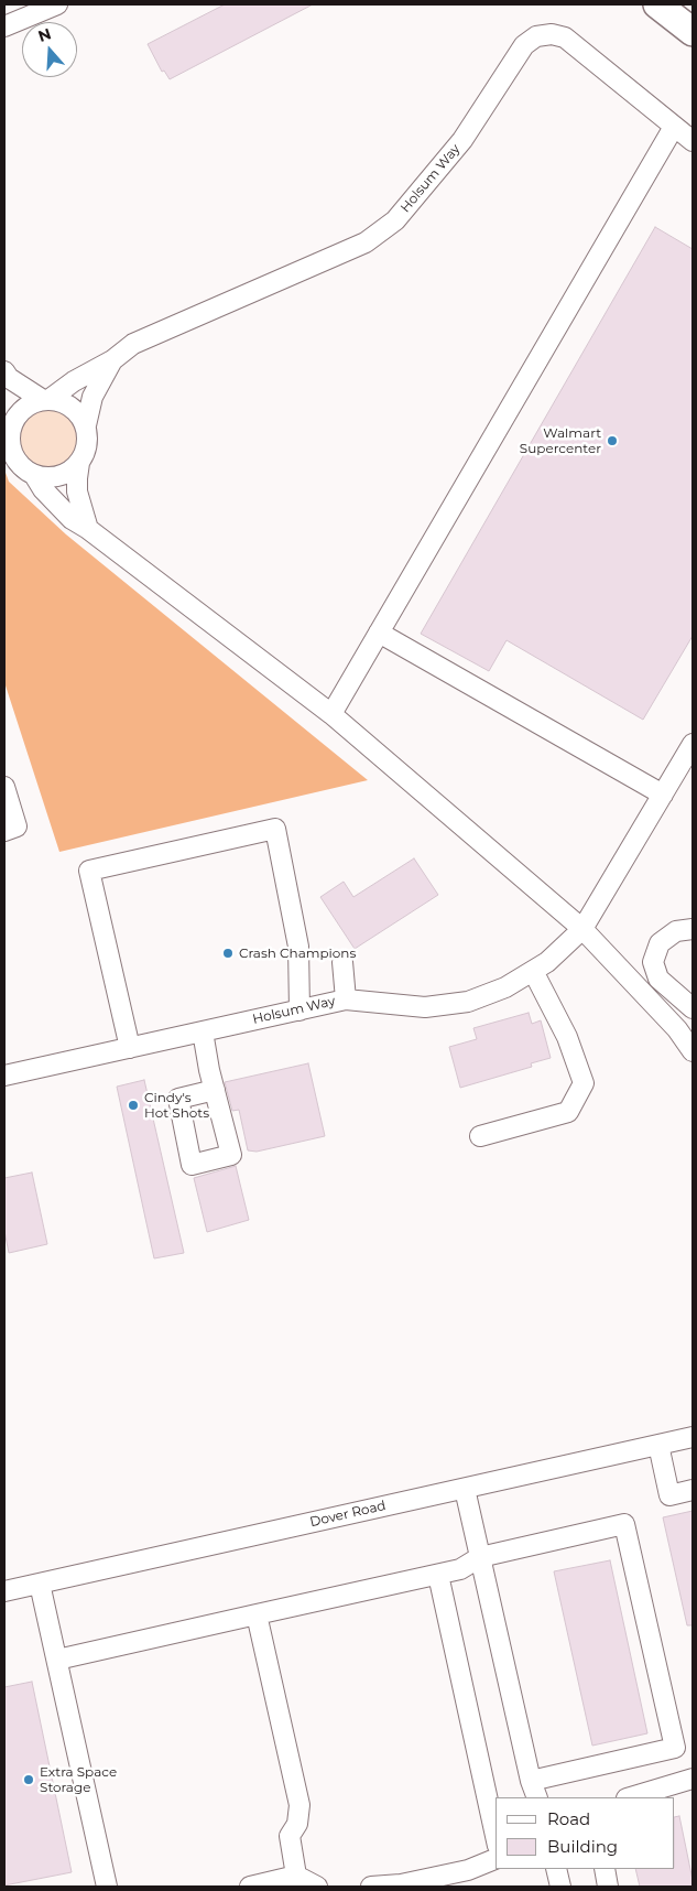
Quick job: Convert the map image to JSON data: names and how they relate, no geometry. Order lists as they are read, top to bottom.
{
  "streets": {
    "street": ["Holsum Way", "Dover Road"]
  },
  "places": [
    "Walmart Supercenter",
    "Crash Champions",
    "Cindy's Hot Shots",
    "Extra Space Storage"
  ],
  "legend": ["Road", "Building"],
  "north": "top"
}
